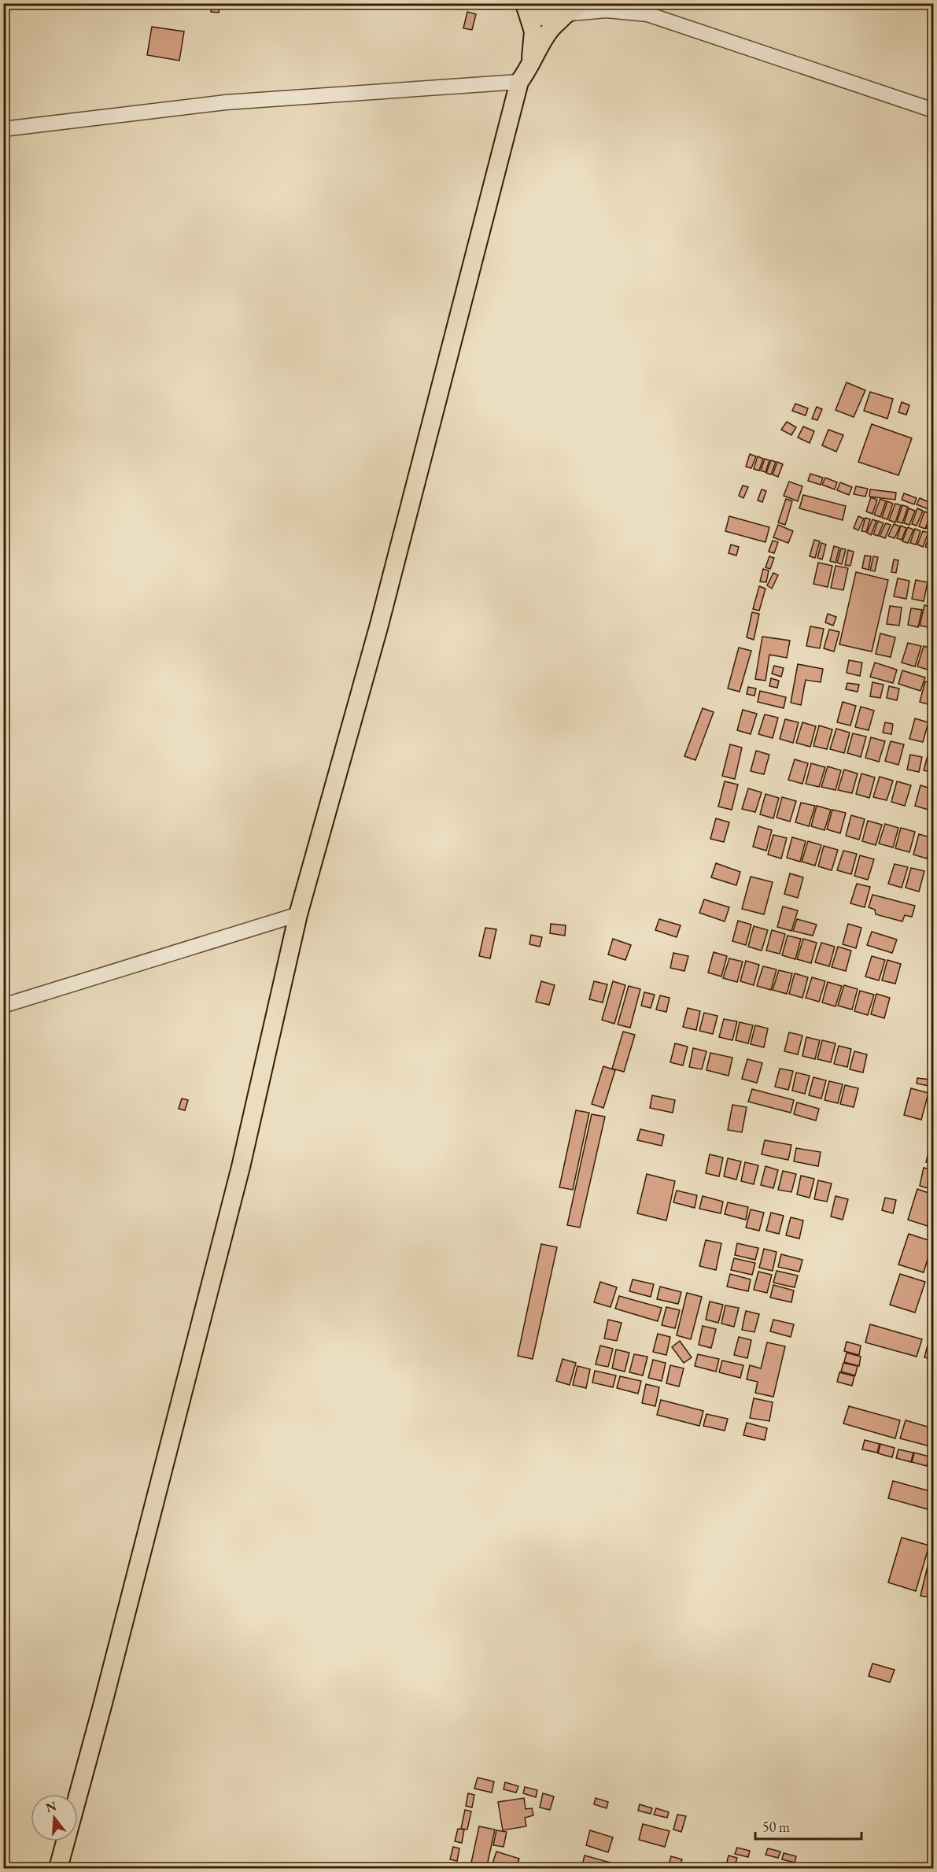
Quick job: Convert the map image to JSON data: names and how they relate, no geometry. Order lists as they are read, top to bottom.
{
  "scale_bar": "50 m",
  "north": "top"
}
